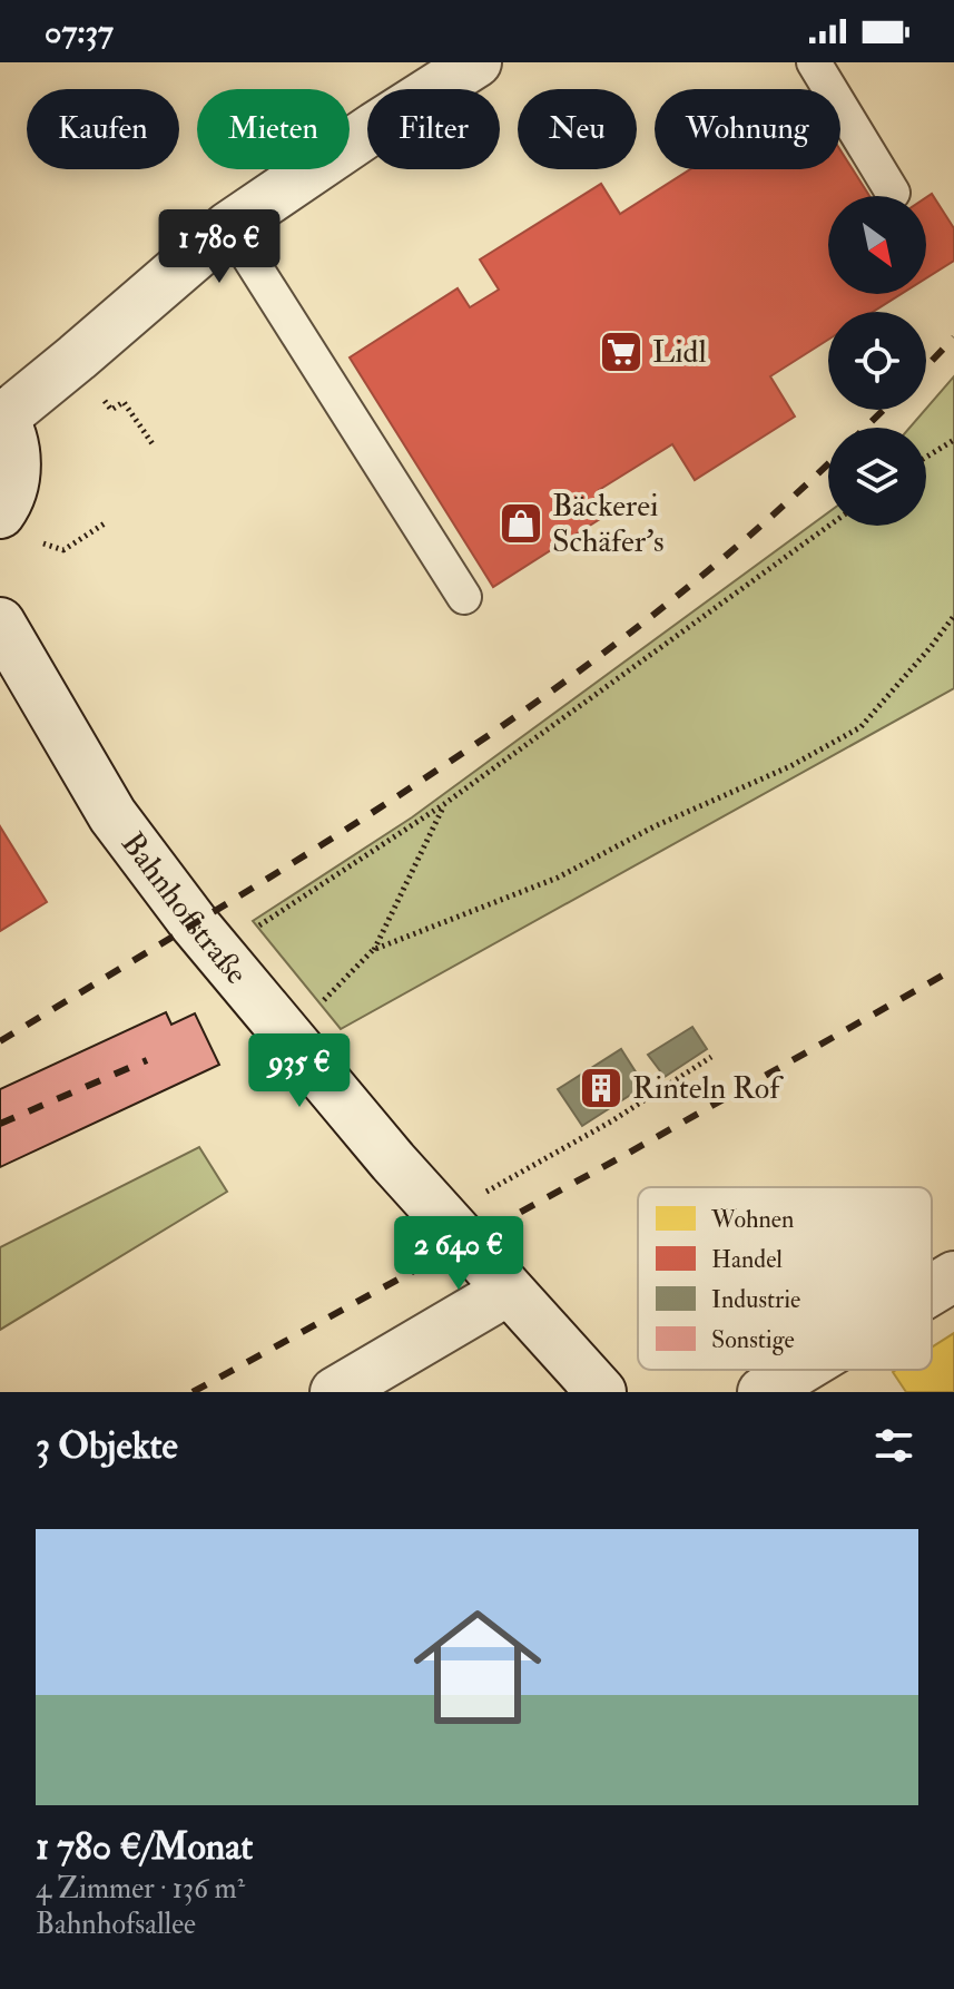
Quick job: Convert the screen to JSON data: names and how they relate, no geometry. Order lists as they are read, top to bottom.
{
  "streets": {
    "main road": ["Bahnhofstraße"]
  },
  "places": {
    "supermarket": ["Lidl"],
    "shop": ["Bäckerei Schäfer's"],
    "building": ["Rinteln Rof"]
  },
  "legend": [
    "Wohnen",
    "Handel",
    "Industrie",
    "Sonstige"
  ],
  "north": "bottom right",
  "page": {
    "status": "07:37",
    "chip": [
      "Kaufen",
      "Mieten",
      "Filter",
      "Neu",
      "Wohnung"
    ],
    "price": ["1 780 €", "935 €", "2 640 €"],
    "heading": "3 Objekte",
    "list": [
      {
        "name": "1 780 €/Monat",
        "note": "4 Zimmer · 136 m² · Bahnhofsallee"
      }
    ]
  }
}
